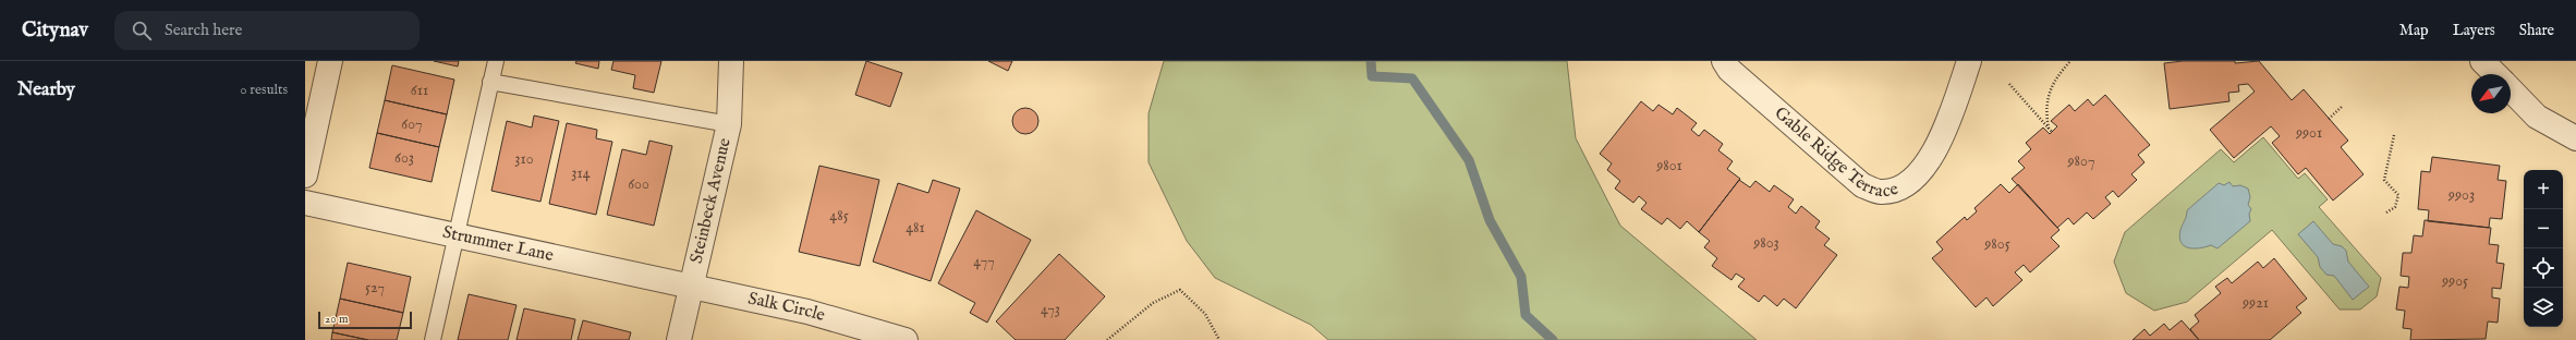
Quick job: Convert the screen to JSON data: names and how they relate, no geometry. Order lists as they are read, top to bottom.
{
  "streets": {
    "street": [
      "Gable Ridge Terrace",
      "Steinbeck Avenue",
      "Strummer Lane",
      "Salk Circle"
    ]
  },
  "crossings": [
    ["Steinbeck Avenue", "Strummer Lane"],
    ["Steinbeck Avenue", "Salk Circle"],
    ["Strummer Lane", "Salk Circle"]
  ],
  "house_numbers": [
    "611",
    "607",
    "9901",
    "603",
    "310",
    "9807",
    "9801",
    "314",
    "600",
    "9903",
    "485",
    "481",
    "9803",
    "9805",
    "477",
    "9905",
    "527",
    "9921",
    "473"
  ],
  "scale_bar": "20 m",
  "north": "bottom left",
  "page": {
    "header": "Citynav",
    "search": "Search here",
    "nav": ["Map", "Layers", "Share"],
    "heading": ["Nearby", "0 results"],
    "map_buttons": ["+", "−"],
    "scale": "20 m"
  }
}
